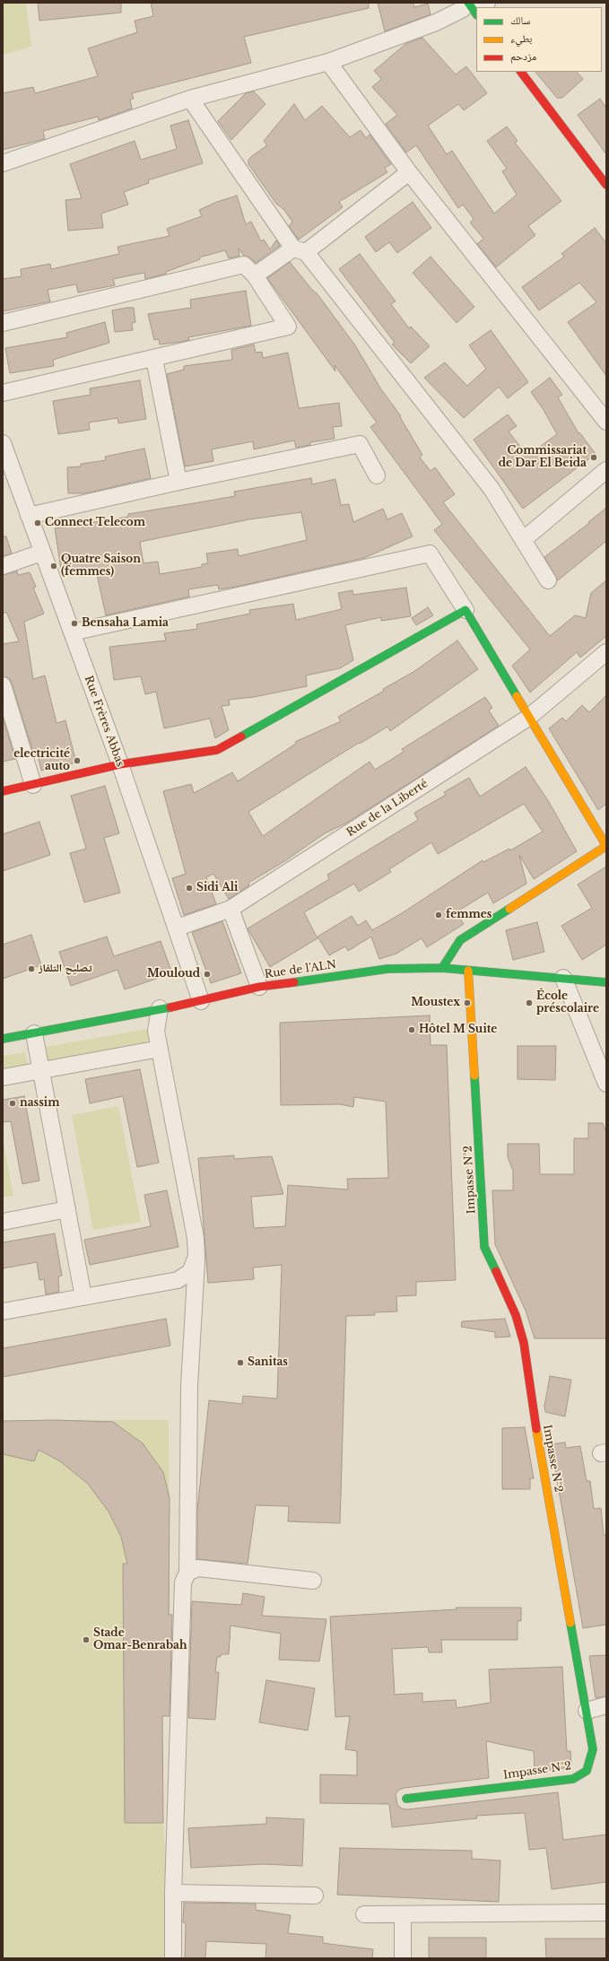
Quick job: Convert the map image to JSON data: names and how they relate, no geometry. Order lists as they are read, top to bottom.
{
  "streets": {
    "street": [
      "Rue Frères Abbas",
      "Rue de la Liberté",
      "Rue de l'ALN",
      "Impasse N°2"
    ]
  },
  "crossings": [
    ["Rue Frères Abbas", "Rue de la Liberté"],
    ["Rue Frères Abbas", "Rue de l'ALN"],
    ["Rue de l'ALN", "Impasse N°2"]
  ],
  "places": [
    "Commissariat de Dar El Beida",
    "Connect Telecom",
    "Quatre Saison (femmes)",
    "Bensaha Lamia",
    "electricité auto",
    "Sidi Ali",
    "femmes",
    "تصليح التلفاز",
    "Mouloud",
    "Moustex",
    "École préscolaire",
    "Hôtel M Suite",
    "nassim",
    "Sanitas",
    "Stade Omar-Benrabah"
  ],
  "legend": ["سالك", "بطيء", "مزدحم"]
}
